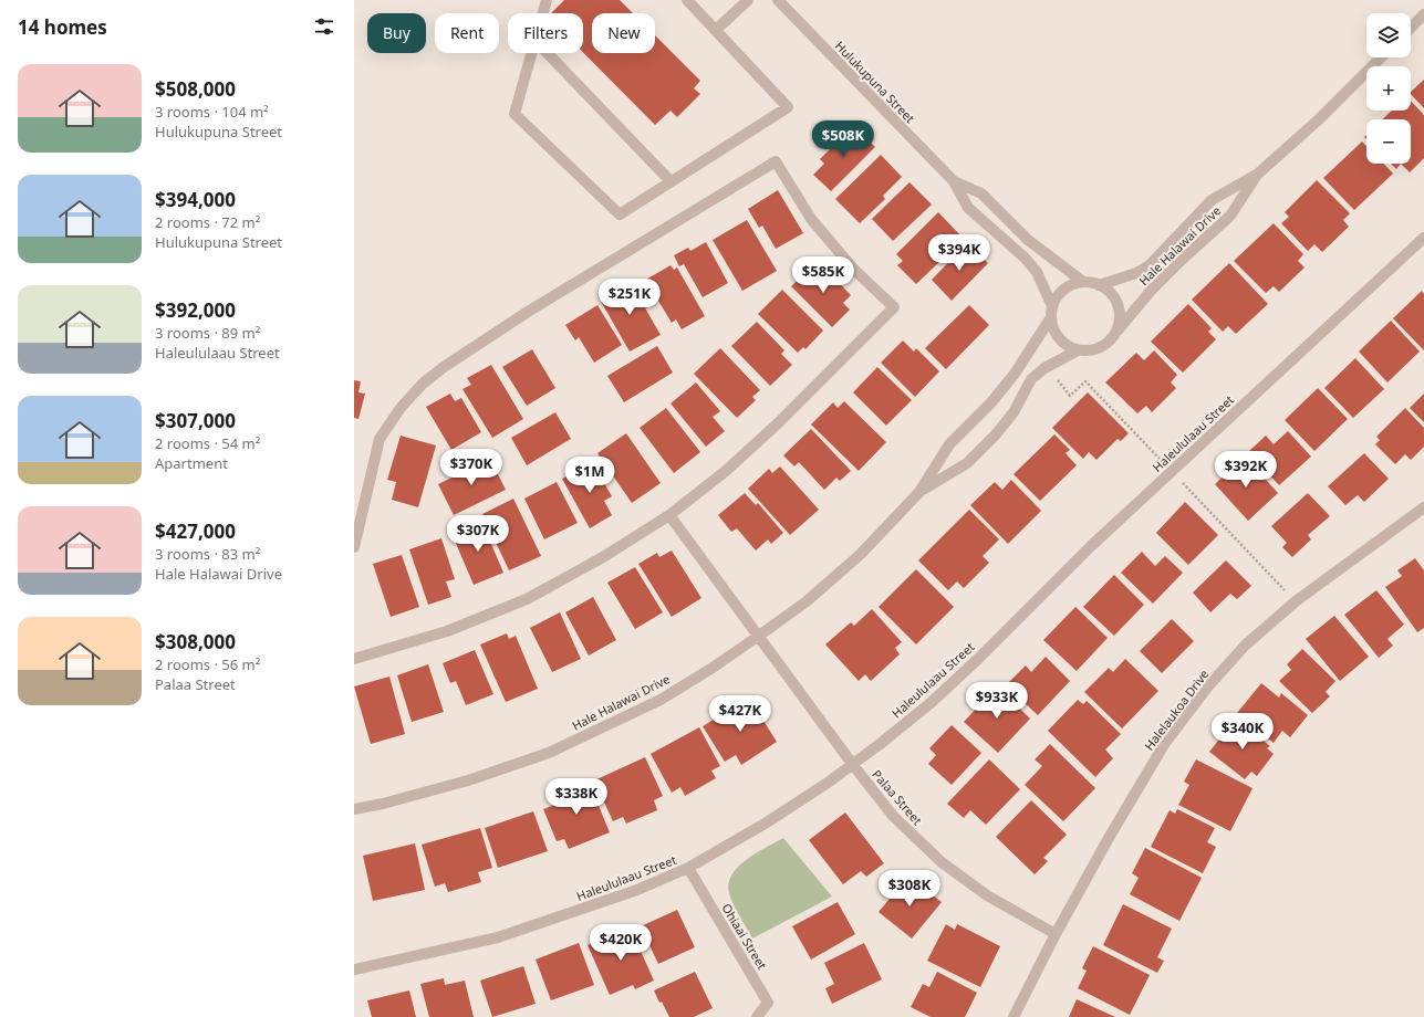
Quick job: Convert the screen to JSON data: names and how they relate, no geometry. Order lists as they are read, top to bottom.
{
  "streets": {
    "street": [
      "Hulukupuna Street",
      "Hale Halawai Drive",
      "Haleululaau Street",
      "Halelaukoa Drive",
      "Palaa Street",
      "Ohiaai Street"
    ]
  },
  "crossings": [
    ["Hulukupuna Street", "Hale Halawai Drive"],
    ["Hale Halawai Drive", "Palaa Street"],
    ["Haleululaau Street", "Palaa Street"],
    ["Haleululaau Street", "Ohiaai Street"],
    ["Halelaukoa Drive", "Palaa Street"]
  ],
  "page": {
    "heading": "14 homes",
    "map_buttons": ["+", "−"],
    "chip": [
      "Buy",
      "Rent",
      "Filters",
      "New"
    ],
    "list": [
      {
        "name": "$508,000",
        "note": "3 rooms · 104 m² · Hulukupuna Street"
      },
      {
        "name": "$394,000",
        "note": "2 rooms · 72 m² · Hulukupuna Street"
      },
      {
        "name": "$392,000",
        "note": "3 rooms · 89 m² · Haleululaau Street"
      },
      {
        "name": "$307,000",
        "note": "2 rooms · 54 m² · Apartment"
      },
      {
        "name": "$427,000",
        "note": "3 rooms · 83 m² · Hale Halawai Drive"
      },
      {
        "name": "$308,000",
        "note": "2 rooms · 56 m² · Palaa Street"
      }
    ],
    "price": [
      "$508K",
      "$394K",
      "$585K",
      "$251K",
      "$370K",
      "$392K",
      "$1M",
      "$307K",
      "$933K",
      "$427K",
      "$340K",
      "$338K",
      "$308K",
      "$420K"
    ]
  }
}
